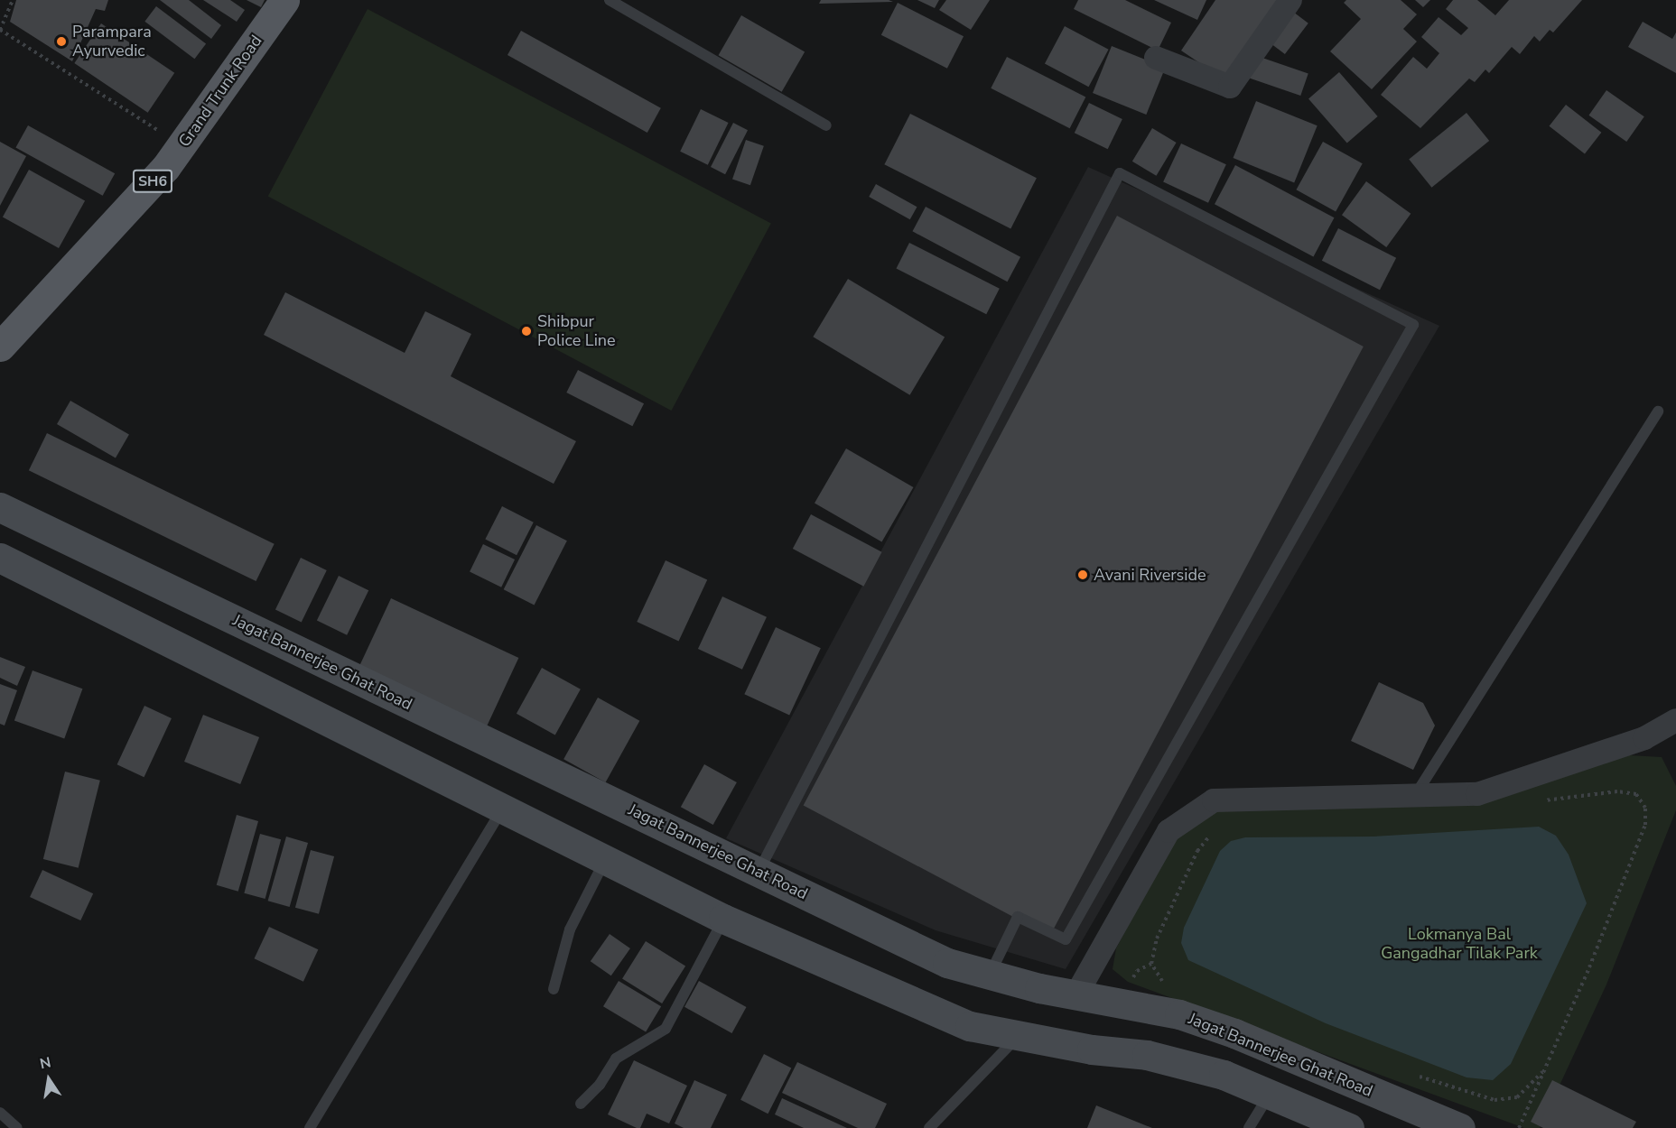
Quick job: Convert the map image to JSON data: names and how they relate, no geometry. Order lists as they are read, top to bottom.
{
  "streets": {
    "main road": ["Grand Trunk Road", "SH6", "Jagat Bannerjee Ghat Road"]
  },
  "parks": ["Lokmanya Bal Gangadhar Tilak Park"],
  "places": ["Parampara Ayurvedic", "Shibpur Police Line", "Avani Riverside"],
  "north": "top"
}
